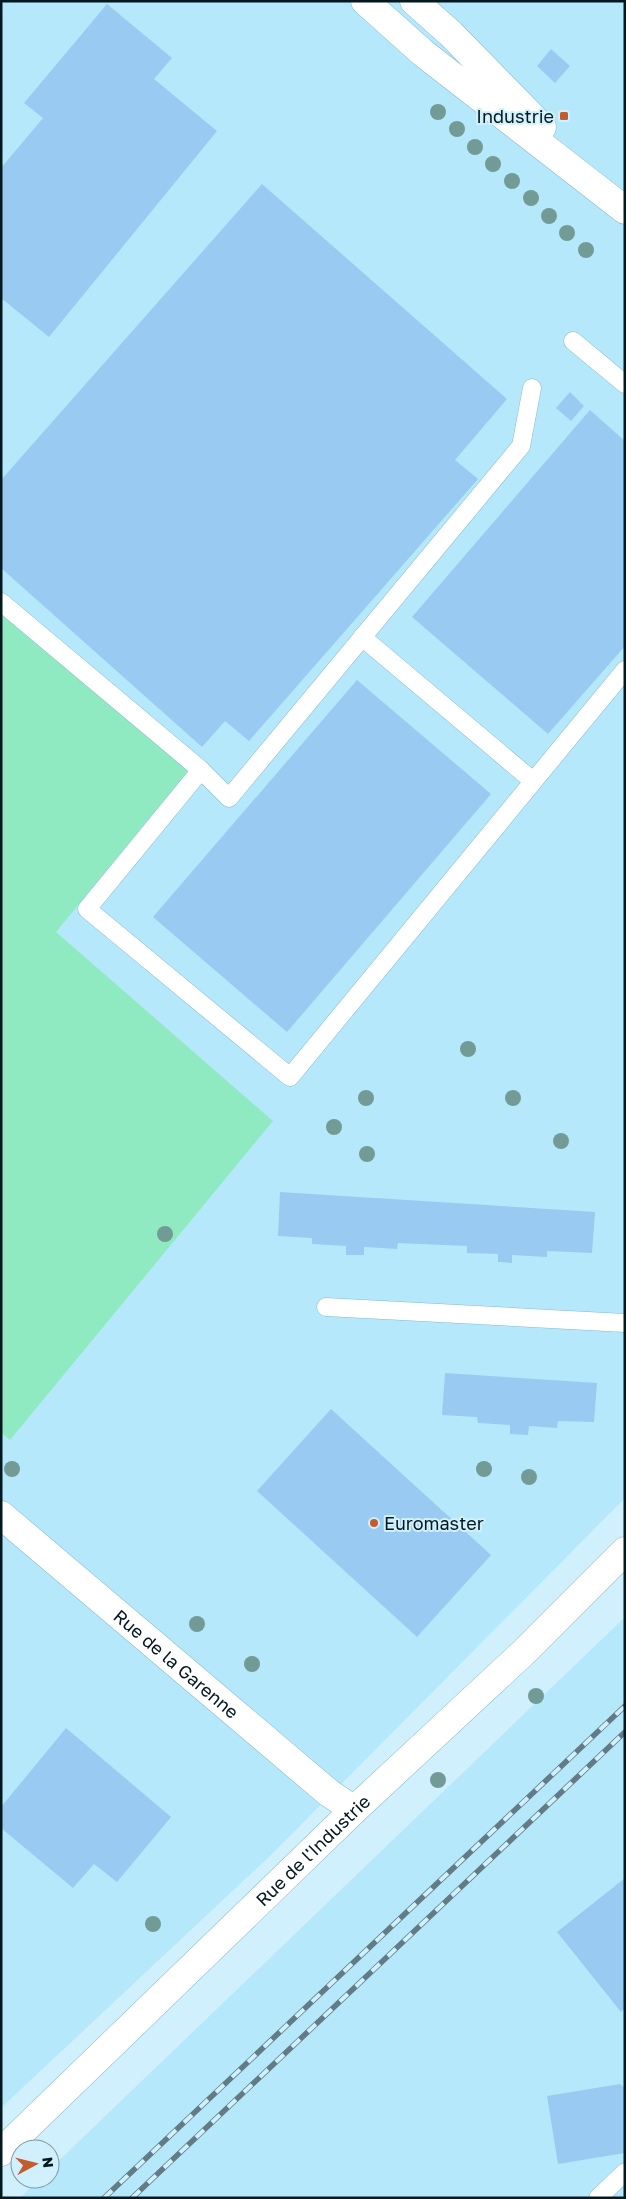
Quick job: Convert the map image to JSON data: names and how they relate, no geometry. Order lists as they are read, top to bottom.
{
  "streets": {
    "street": ["Rue de la Garenne", "Rue de l'Industrie"]
  },
  "crossings": [
    ["Rue de la Garenne", "Rue de l'Industrie"]
  ],
  "places": {
    "transit": ["Industrie"],
    "other": ["Euromaster"]
  },
  "north": "right"
}
